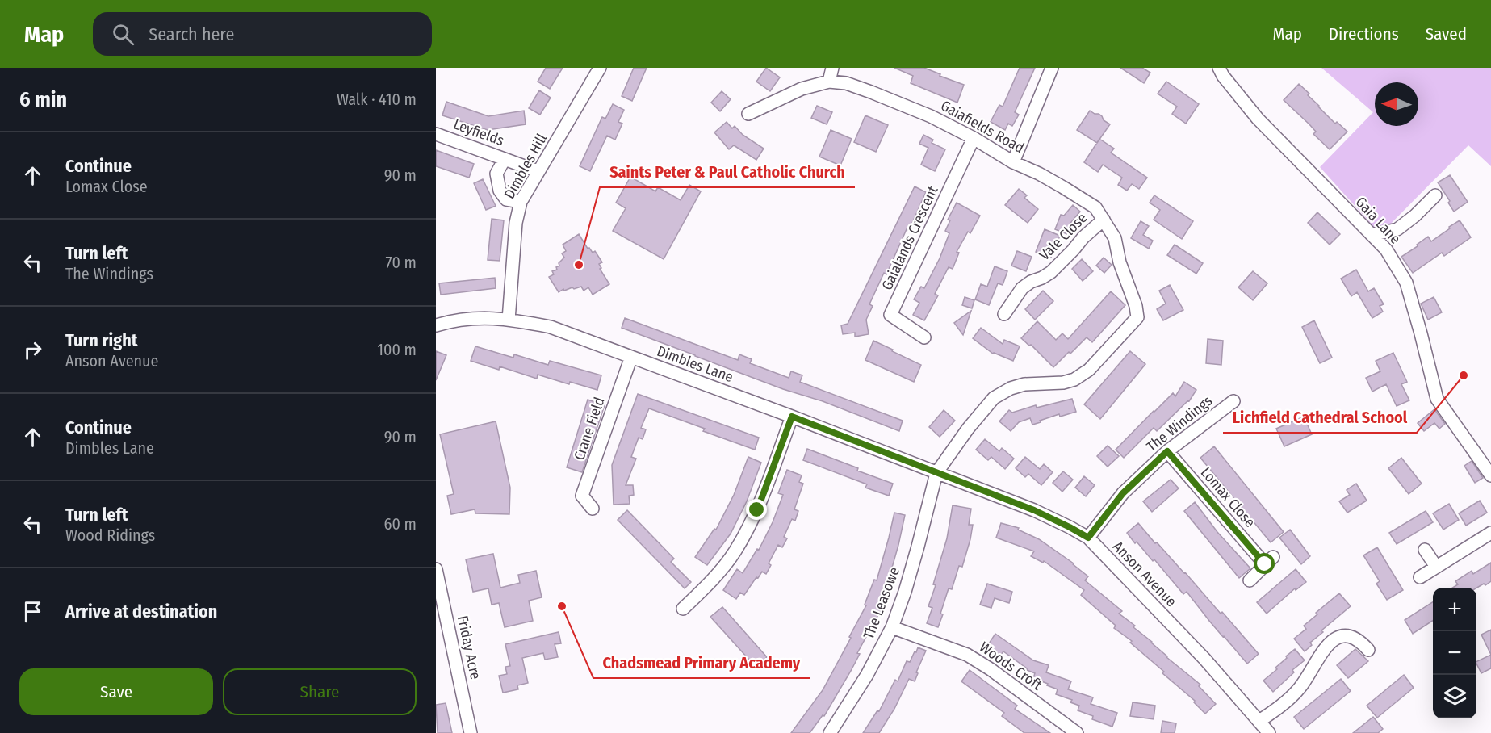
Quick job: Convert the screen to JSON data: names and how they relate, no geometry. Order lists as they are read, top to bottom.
{
  "streets": {
    "street": [
      "Gaiafields Road",
      "Leyfields",
      "Dimbles Hill",
      "Gaia Lane",
      "Vale Close",
      "Gaialands Crescent",
      "Dimbles Lane",
      "The Windings",
      "Crane Field",
      "Lomax Close",
      "Anson Avenue",
      "The Leasowe",
      "Friday Acre",
      "Woods Croft"
    ]
  },
  "crossings": [
    ["Gaiafields Road", "Vale Close"],
    ["Gaiafields Road", "Gaialands Crescent"],
    ["Gaiafields Road", "Dimbles Lane"],
    ["Gaiafields Road", "Anson Avenue"],
    ["Gaiafields Road", "The Leasowe"],
    ["Leyfields", "Dimbles Hill"],
    ["Dimbles Hill", "Dimbles Lane"],
    ["Dimbles Lane", "Crane Field"],
    ["Dimbles Lane", "Anson Avenue"],
    ["Dimbles Lane", "The Leasowe"],
    ["The Windings", "Lomax Close"],
    ["The Windings", "Anson Avenue"],
    ["Anson Avenue", "The Leasowe"],
    ["The Leasowe", "Woods Croft"]
  ],
  "places": ["Saints Peter & Paul Catholic Church", "Lichfield Cathedral School", "Chadsmead Primary Academy"],
  "north": "left",
  "page": {
    "header": "Map",
    "search": "Search here",
    "nav": ["Map", "Directions", "Saved"],
    "heading": ["6 min", "Walk · 410 m"],
    "list": [
      ["Continue", "Lomax Close", "90 m"],
      ["Turn left", "The Windings", "70 m"],
      ["Turn right", "Anson Avenue", "100 m"],
      ["Continue", "Dimbles Lane", "90 m"],
      ["Turn left", "Wood Ridings", "60 m"],
      "Arrive at destination"
    ],
    "map_buttons": ["+", "−"],
    "buttons": ["Save", "Share"]
  }
}
